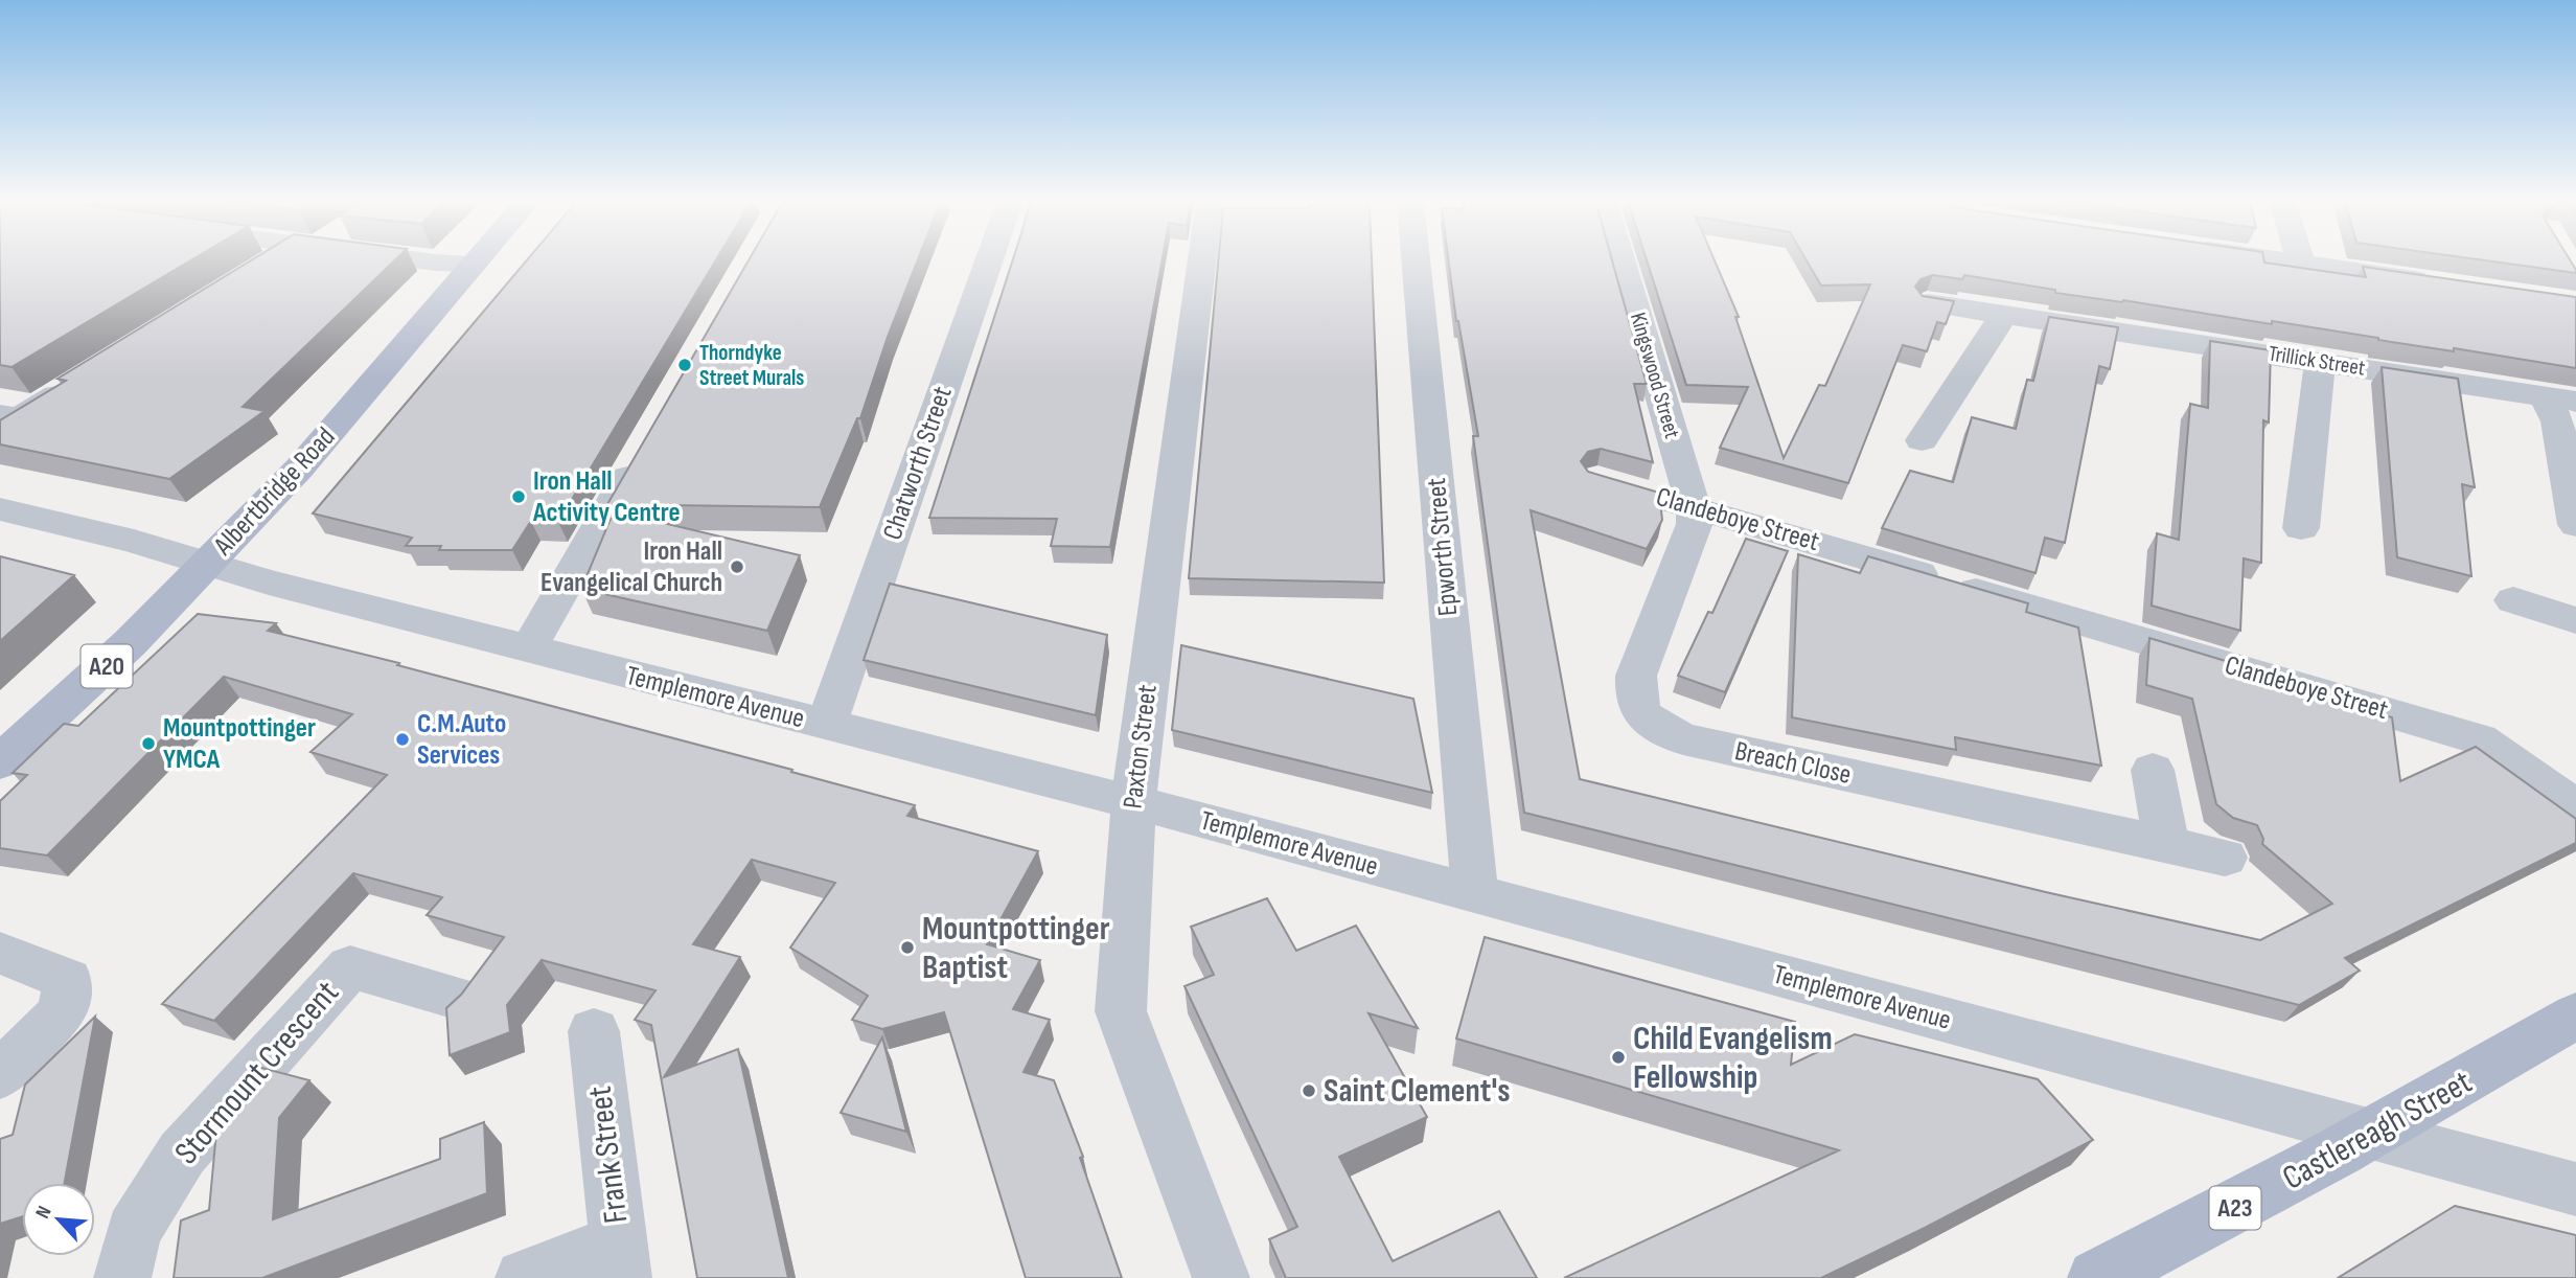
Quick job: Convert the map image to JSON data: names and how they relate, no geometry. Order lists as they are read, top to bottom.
{
  "streets": {
    "main road": [
      "Albertbridge Road",
      "A20",
      "Castlereagh Street",
      "A23"
    ],
    "street": [
      "Trillick Street",
      "Kingswood Street",
      "Chatworth Street",
      "Clandeboye Street",
      "Epworth Street",
      "Templemore Avenue",
      "Paxton Street",
      "Breach Close",
      "Stormount Crescent",
      "Frank Street"
    ]
  },
  "crossings": [
    ["Kingswood Street", "Clandeboye Street"],
    ["Kingswood Street", "Breach Close"],
    ["Chatworth Street", "Templemore Avenue"],
    ["Albertbridge Road", "Templemore Avenue"],
    ["Clandeboye Street", "Breach Close"],
    ["Epworth Street", "Templemore Avenue"],
    ["Templemore Avenue", "Paxton Street"],
    ["Templemore Avenue", "Castlereagh Street"]
  ],
  "places": [
    "Thorndyke Street Murals",
    "Iron Hall Activity Centre",
    "Iron Hall Evangelical Church",
    "C.M.Auto Services",
    "Mountpottinger YMCA",
    "Mountpottinger Baptist",
    "Child Evangelism Fellowship",
    "Saint Clement's"
  ],
  "north": "top left"
}
